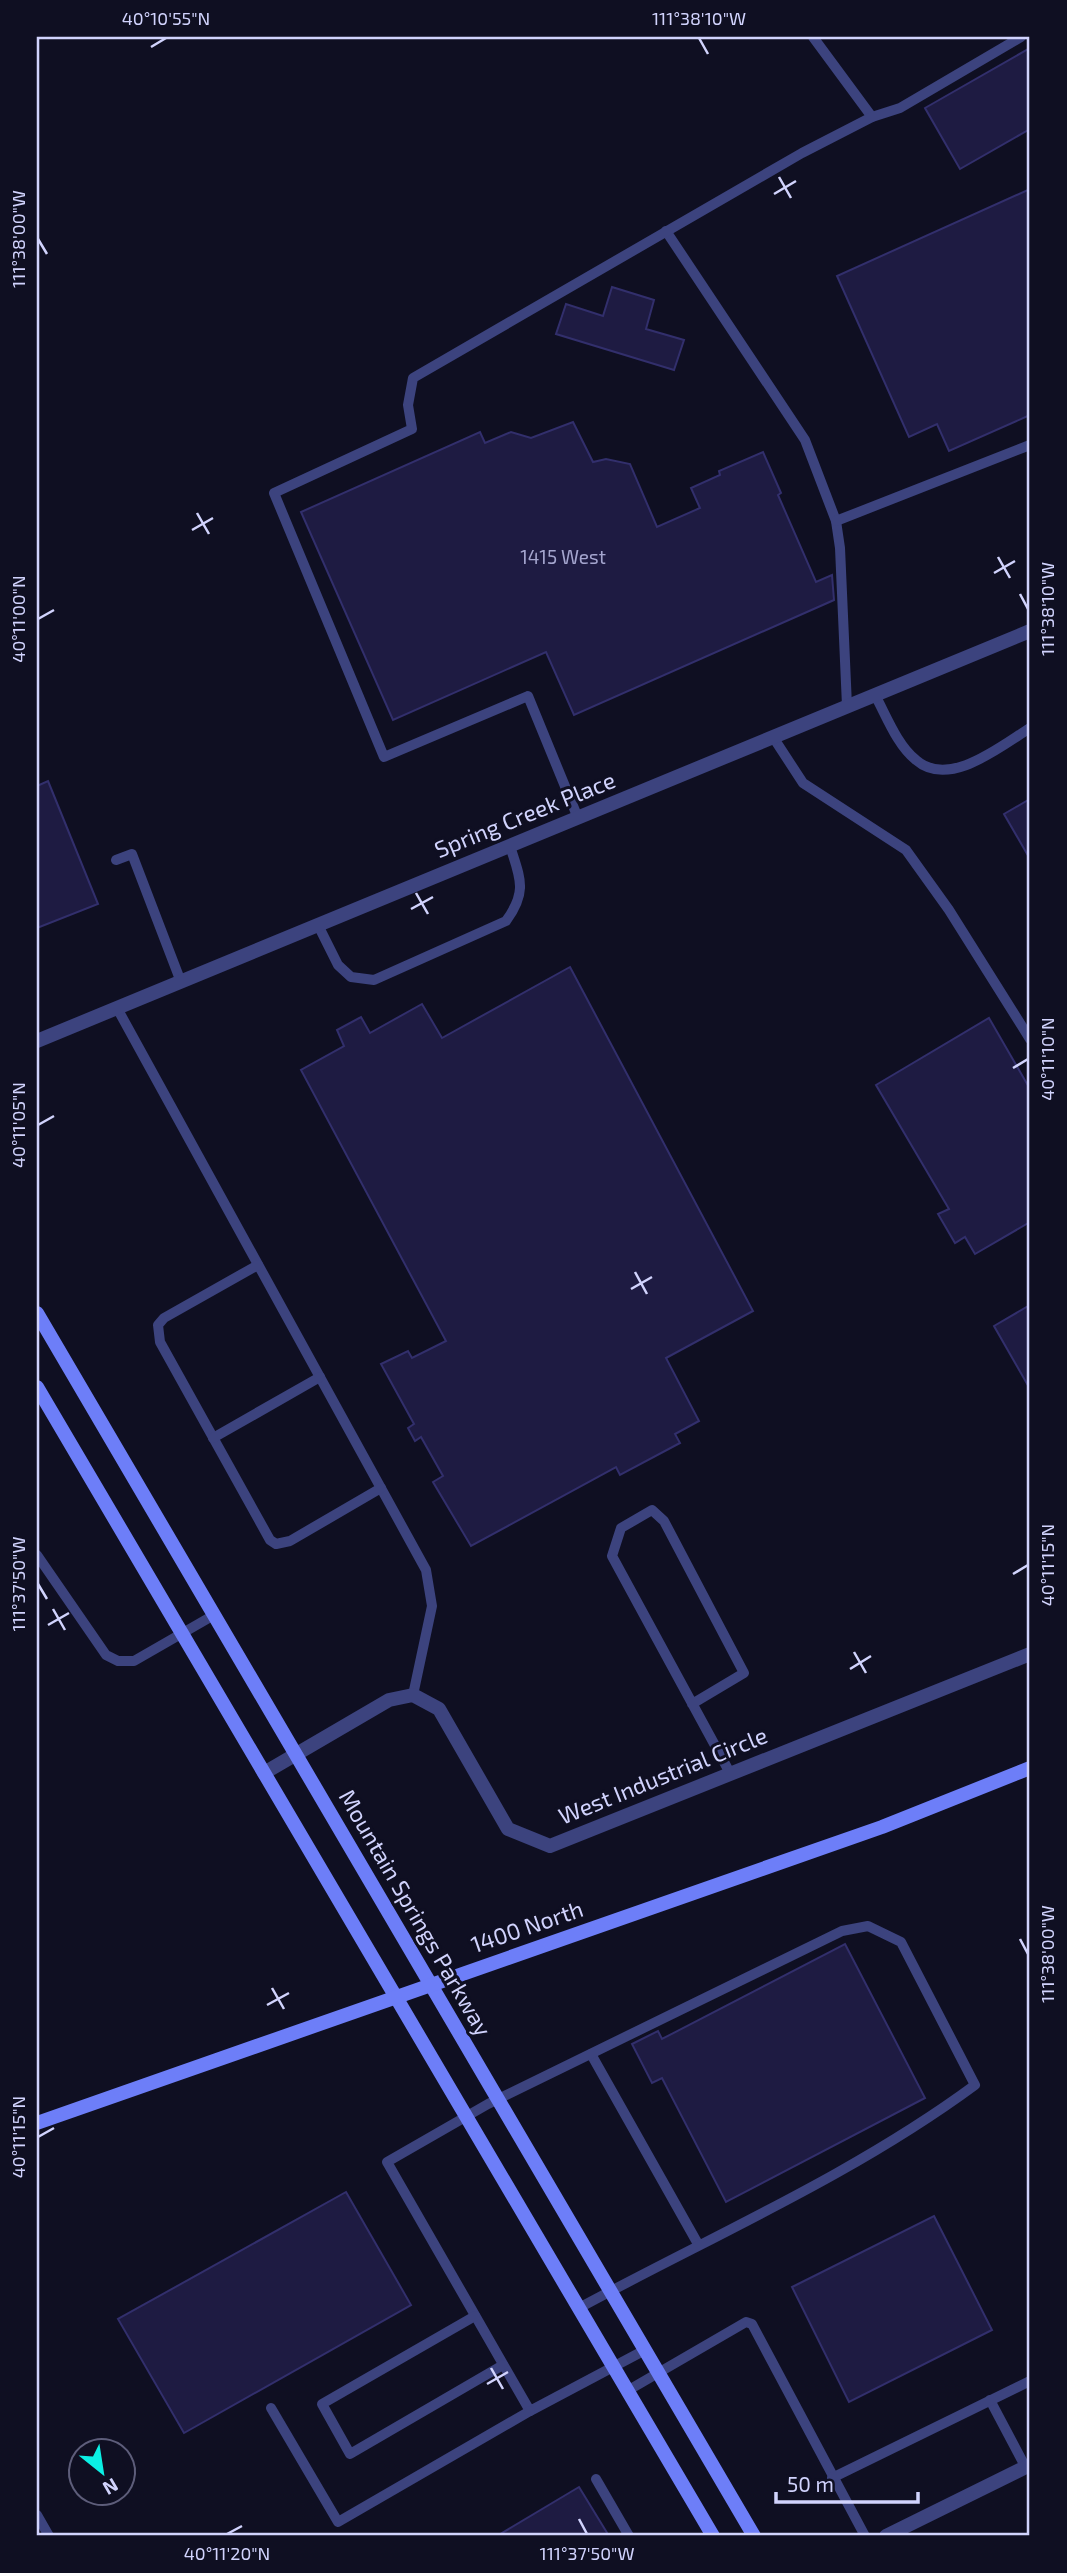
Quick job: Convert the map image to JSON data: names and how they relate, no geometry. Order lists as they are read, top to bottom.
{
  "streets": {
    "street": [
      "Spring Creek Place",
      "West Industrial Circle",
      "Mountain Springs Parkway",
      "1400 North"
    ]
  },
  "crossings": [
    ["Mountain Springs Parkway", "1400 North"]
  ],
  "house_numbers": ["1415 West"],
  "scale_bar": "50 m",
  "north": "bottom right",
  "coordinates": [
    "40°10'55\"N",
    "111°38'10\"W",
    "111°38'00\"W",
    "40°11'00\"N",
    "40°11'10\"N",
    "40°11'05\"N",
    "40°11'15\"N",
    "111°37'50\"W",
    "40°11'20\"N"
  ]
}
